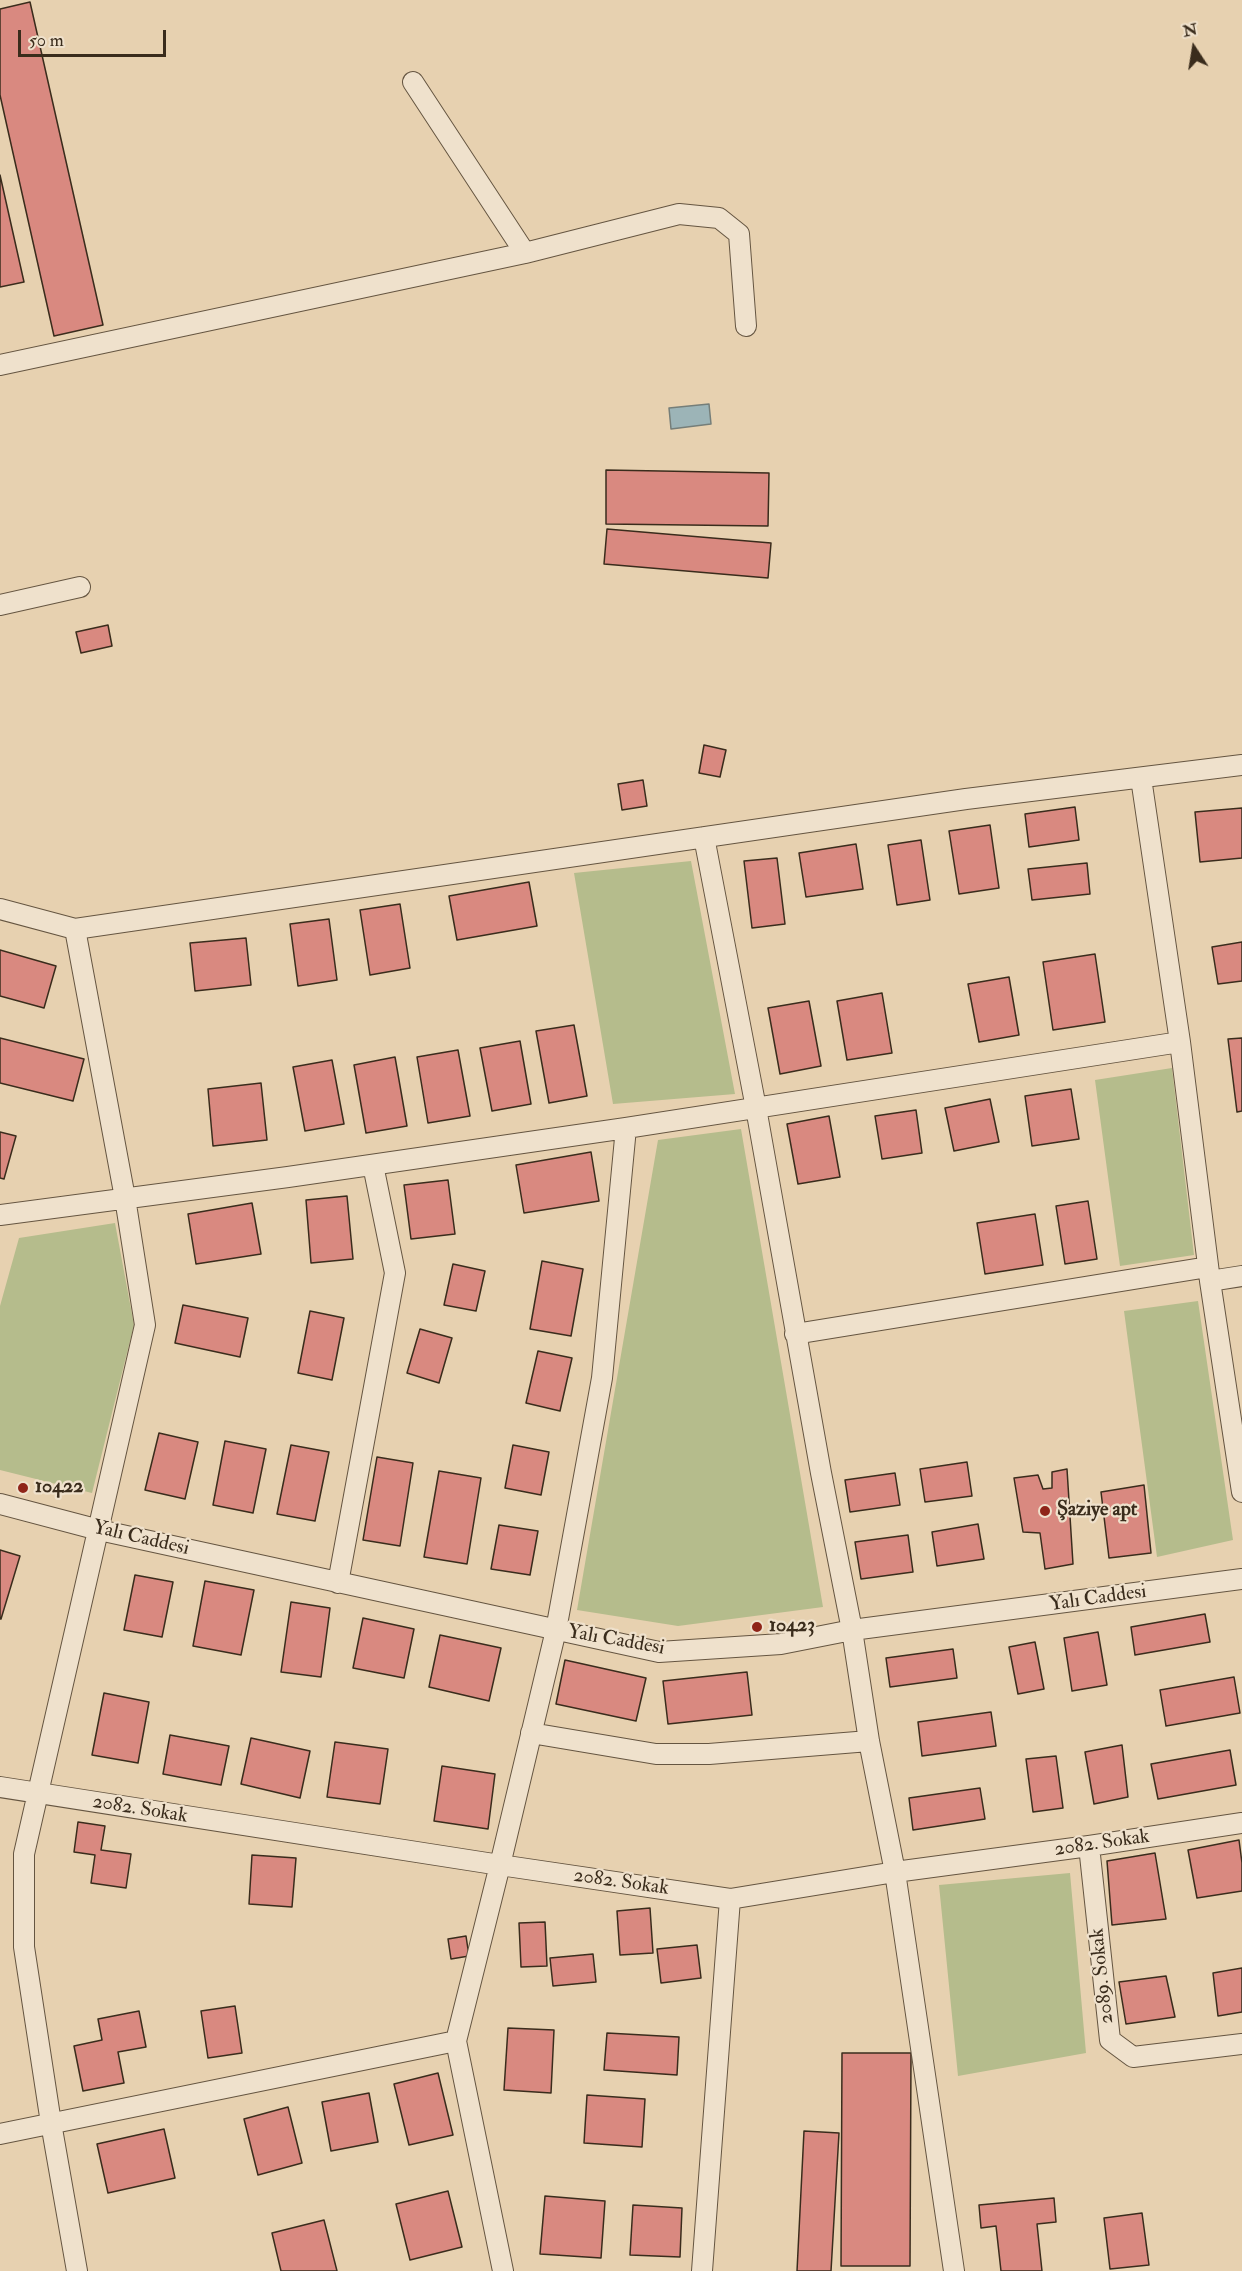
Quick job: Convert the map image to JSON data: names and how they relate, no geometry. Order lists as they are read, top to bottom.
{
  "streets": {
    "street": ["Yalı Caddesi", "2082. Sokak", "2089. Sokak"]
  },
  "crossings": [
    ["2082. Sokak", "2089. Sokak"]
  ],
  "places": ["10422", "Şaziye apt", "10423"],
  "scale_bar": "50 m",
  "north": "top"
}
